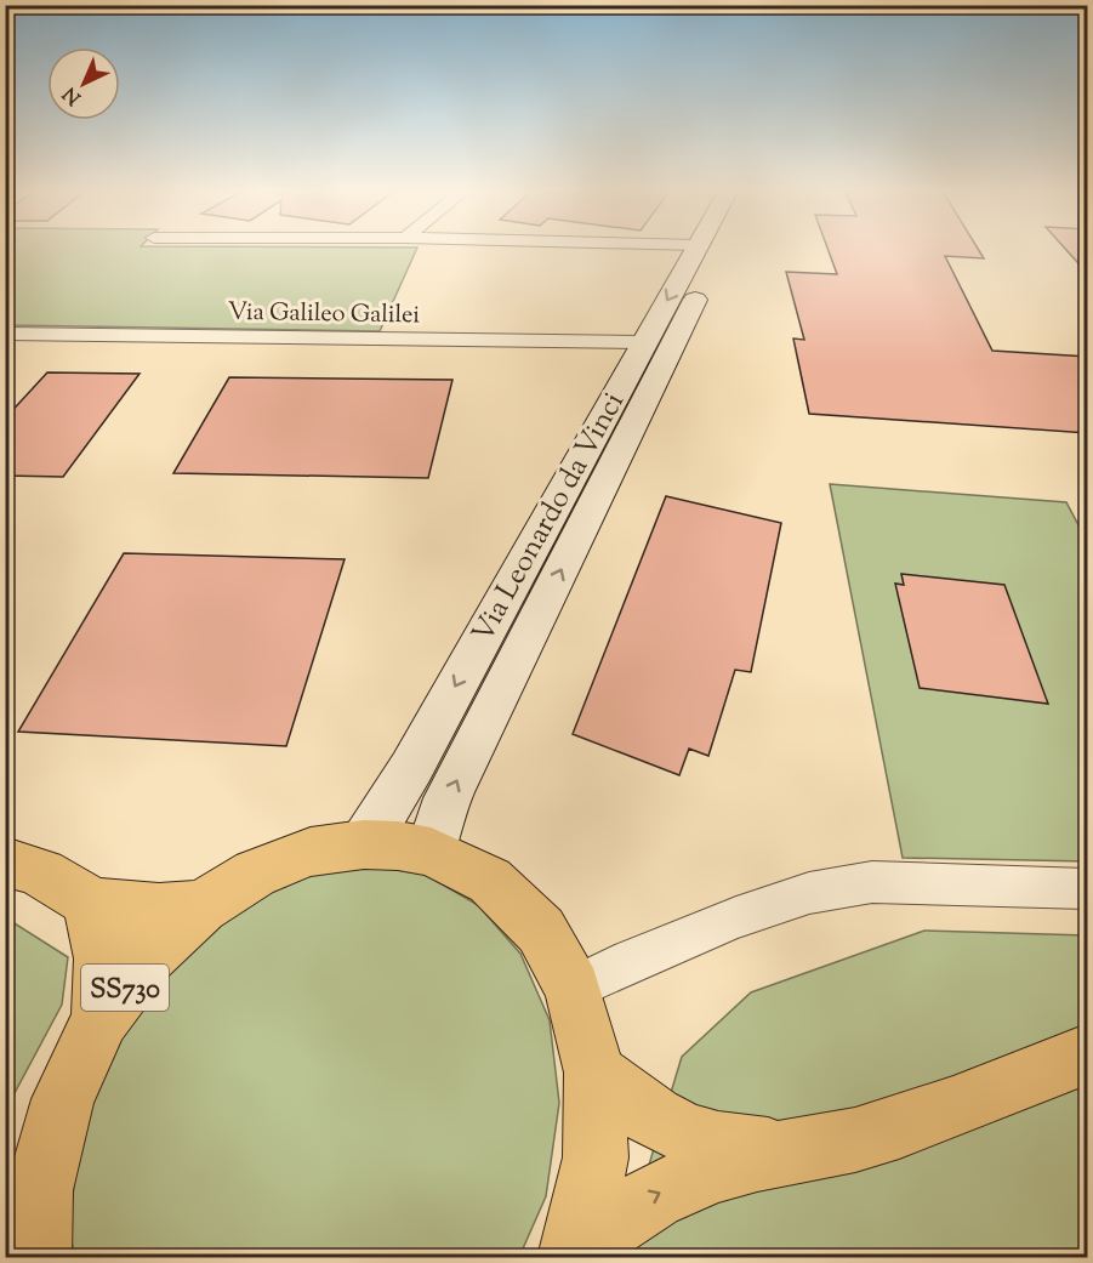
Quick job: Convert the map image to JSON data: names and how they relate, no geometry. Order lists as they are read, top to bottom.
{
  "streets": {
    "main road": ["Via Leonardo da Vinci", "SS730"],
    "street": ["Via Galileo Galilei"]
  },
  "crossings": [
    ["Via Galileo Galilei", "Via Leonardo da Vinci"],
    ["Via Leonardo da Vinci", "SS730"]
  ],
  "north": "bottom left"
}
